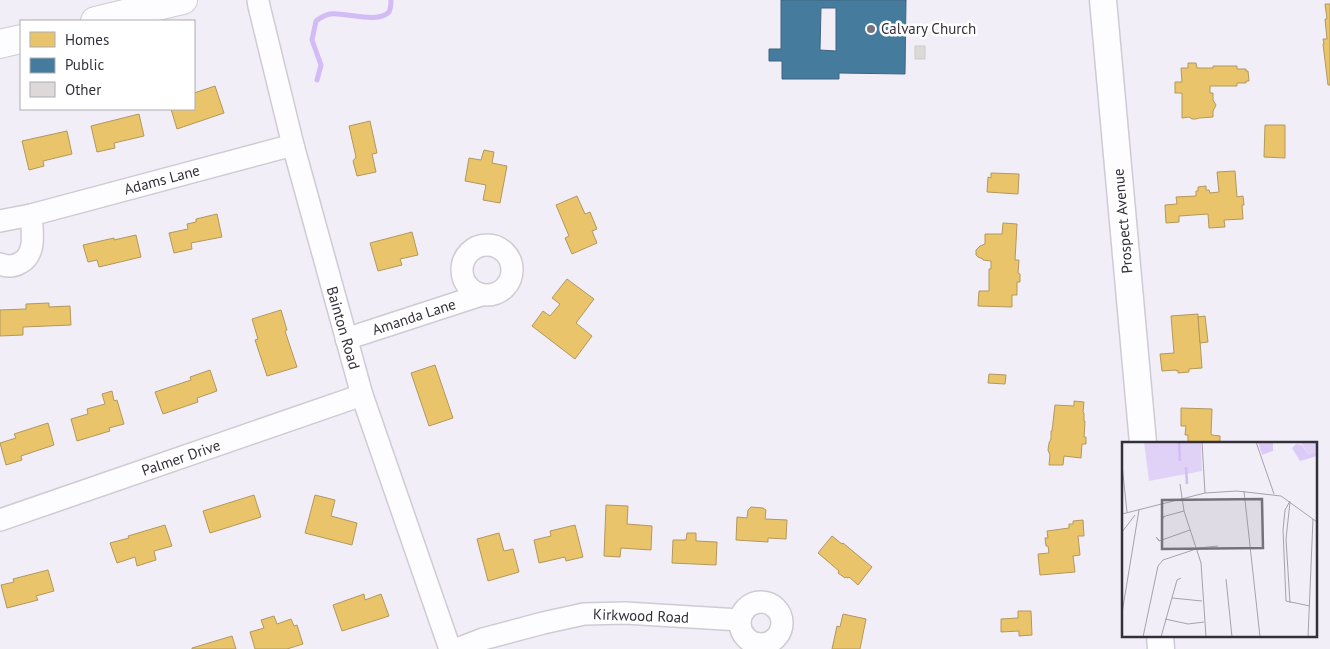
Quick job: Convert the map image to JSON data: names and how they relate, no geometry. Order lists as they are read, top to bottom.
{
  "streets": {
    "main road": ["Prospect Avenue"],
    "street": [
      "Adams Lane",
      "Amanda Lane",
      "Bainton Road",
      "Palmer Drive",
      "Kirkwood Road"
    ]
  },
  "crossings": [
    ["Adams Lane", "Bainton Road"],
    ["Amanda Lane", "Bainton Road"],
    ["Bainton Road", "Palmer Drive"]
  ],
  "places": ["Calvary Church"],
  "legend": ["Homes", "Public", "Other"]
}
